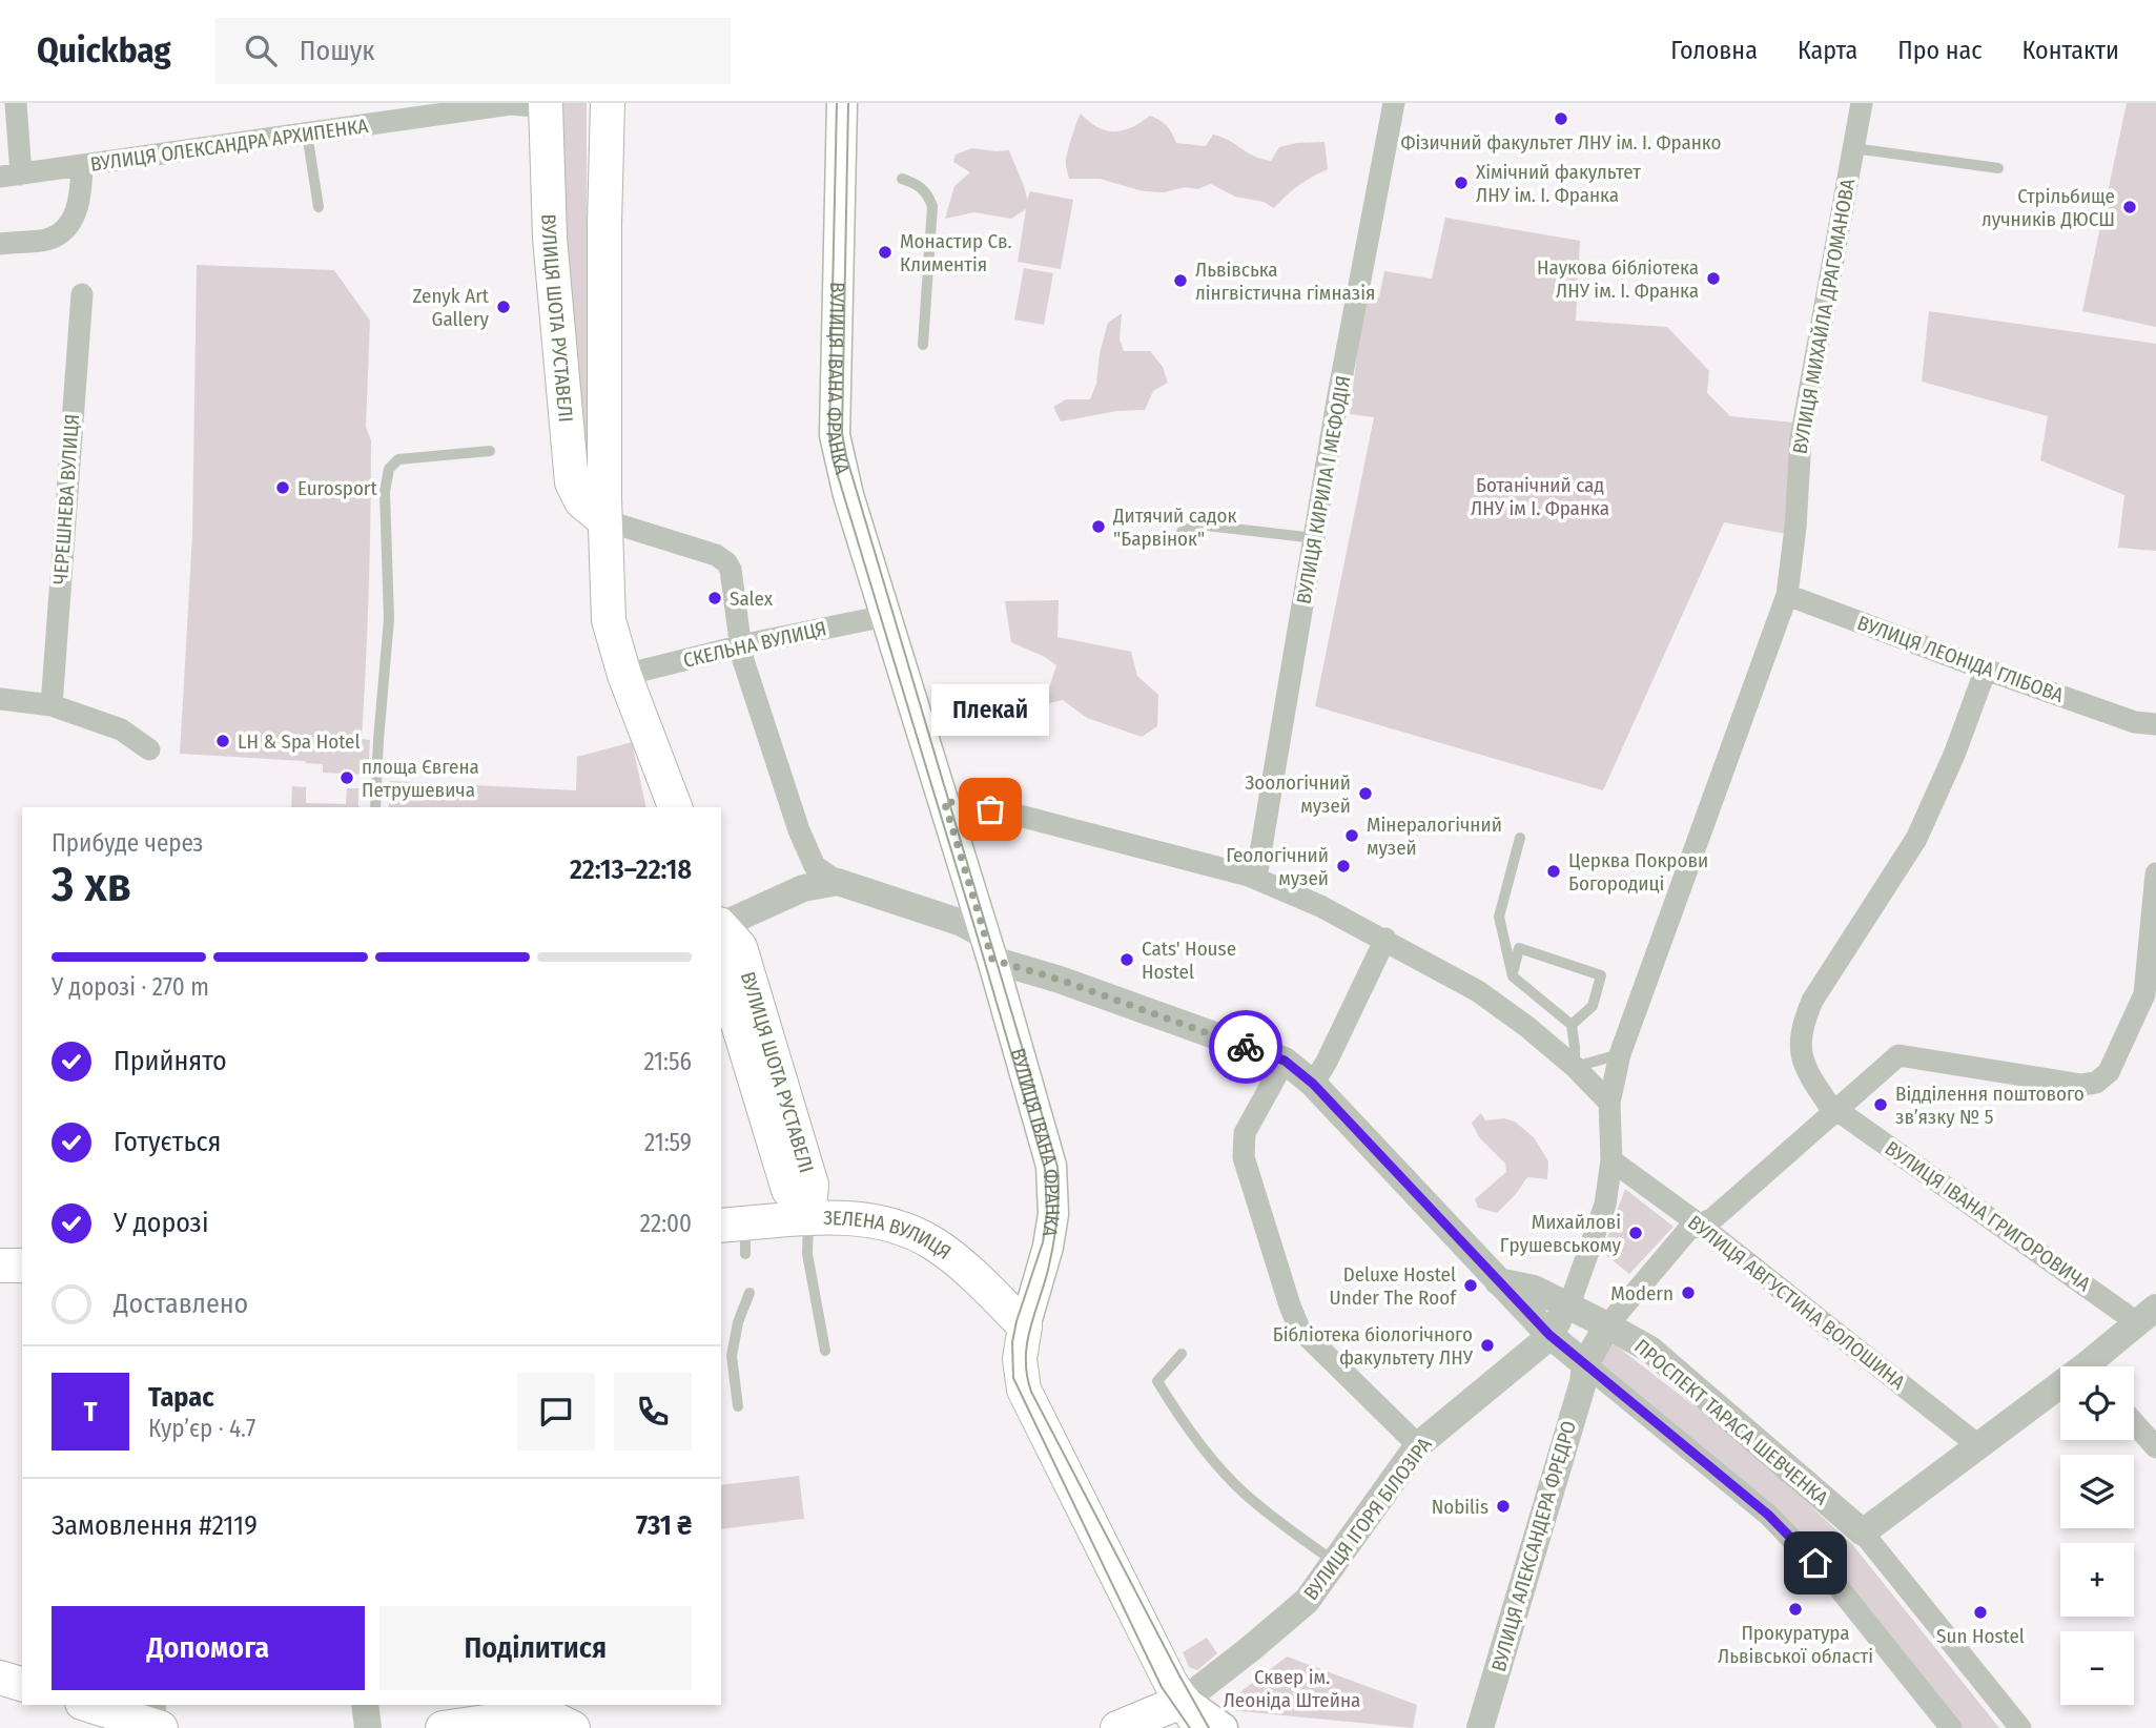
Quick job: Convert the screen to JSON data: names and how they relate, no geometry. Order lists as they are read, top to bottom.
{
  "streets": {
    "main road": ["ВУЛИЦЯ ШОТА РУСТАВЕЛІ", "ВУЛИЦЯ ІВАНА ФРАНКА", "ЗЕЛЕНА ВУЛИЦЯ"],
    "street": [
      "ВУЛИЦЯ ОЛЕКСАНДРА АРХИПЕНКА",
      "ВУЛИЦЯ МИХАЙЛА ДРАГОМАНОВА",
      "ВУЛИЦЯ КИРИЛА І МЕФОДІЯ",
      "ЧЕРЕШНЕВА ВУЛИЦЯ",
      "СКЕЛЬНА ВУЛИЦЯ",
      "ВУЛИЦЯ ЛЕОНІДА ГЛІБОВА",
      "ВУЛИЦЯ ІВАНА ГРИГОРОВИЧА",
      "ВУЛИЦЯ АВГУСТИНА ВОЛОШИНА",
      "ПРОСПЕКТ ТАРАСА ШЕВЧЕНКА",
      "ВУЛИЦЯ ІГОРЯ БІЛОЗІРА",
      "ВУЛИЦЯ АЛЕКСАНДЕРА ФРЕДРО"
    ]
  },
  "crossings": [
    ["ВУЛИЦЯ ОЛЕКСАНДРА АРХИПЕНКА", "ВУЛИЦЯ ШОТА РУСТАВЕЛІ"],
    ["ВУЛИЦЯ МИХАЙЛА ДРАГОМАНОВА", "ВУЛИЦЯ ЛЕОНІДА ГЛІБОВА"],
    ["ВУЛИЦЯ МИХАЙЛА ДРАГОМАНОВА", "ВУЛИЦЯ АВГУСТИНА ВОЛОШИНА"],
    ["ВУЛИЦЯ ШОТА РУСТАВЕЛІ", "СКЕЛЬНА ВУЛИЦЯ"],
    ["ВУЛИЦЯ ШОТА РУСТАВЕЛІ", "ЗЕЛЕНА ВУЛИЦЯ"],
    ["ВУЛИЦЯ ІВАНА ФРАНКА", "СКЕЛЬНА ВУЛИЦЯ"],
    ["ВУЛИЦЯ ІВАНА ФРАНКА", "ЗЕЛЕНА ВУЛИЦЯ"],
    ["ВУЛИЦЯ ІВАНА ФРАНКА", "ВУЛИЦЯ ІГОРЯ БІЛОЗІРА"],
    ["ВУЛИЦЯ ЛЕОНІДА ГЛІБОВА", "ВУЛИЦЯ ІВАНА ГРИГОРОВИЧА"]
  ],
  "parks": ["Ботанічний сад ЛНУ ім І. Франка", "Сквер ім. Леоніда Штейна"],
  "places": [
    "Фізичний факультет ЛНУ ім. І. Франко",
    "Хімічний факультет ЛНУ ім. І. Франка",
    "Стрільбище лучників ДЮСШ",
    "Монастир Св. Климентія",
    "Наукова бібліотека ЛНУ ім. І. Франка",
    "Львівська лінгвістична гімназія",
    "Zenyk Art Gallery",
    "Eurosport",
    "Дитячий садок \"Барвінок\"",
    "Salex",
    "LH & Spa Hotel",
    "площа Євгена Петрушевича",
    "Зоологічний музей",
    "Плекай",
    "Мінералогічний музей",
    "Геологічний музей",
    "Церква Покрови Богородиці",
    "Cats' House Hostel",
    "Відділення поштового зв’язку № 5",
    "Михайлові Грушевському",
    "Deluxe Hostel Under The Roof",
    "Modern",
    "Бібліотека біологічного факультету ЛНУ",
    "Nobilis",
    "Прокуратура Львівської області",
    "Sun Hostel"
  ],
  "page": {
    "header": "Quickbag",
    "search": "Пошук",
    "nav": [
      "Головна",
      "Карта",
      "Про нас",
      "Контакти"
    ],
    "bubble": "Плекай",
    "heading": ["3 хв", "Прибуде через", "22:13–22:18"],
    "panel": [
      "Тарас",
      "Кур’єр · 4.7",
      "Замовлення #2119",
      "731 ₴"
    ],
    "bar": "У дорозі · 270 m",
    "list": [
      ["Прийнято", "21:56"],
      ["Готується", "21:59"],
      ["У дорозі", "22:00"],
      "Доставлено"
    ],
    "map_buttons": ["+", "−"],
    "round": "Т",
    "buttons": ["Допомога", "Поділитися"]
  }
}
